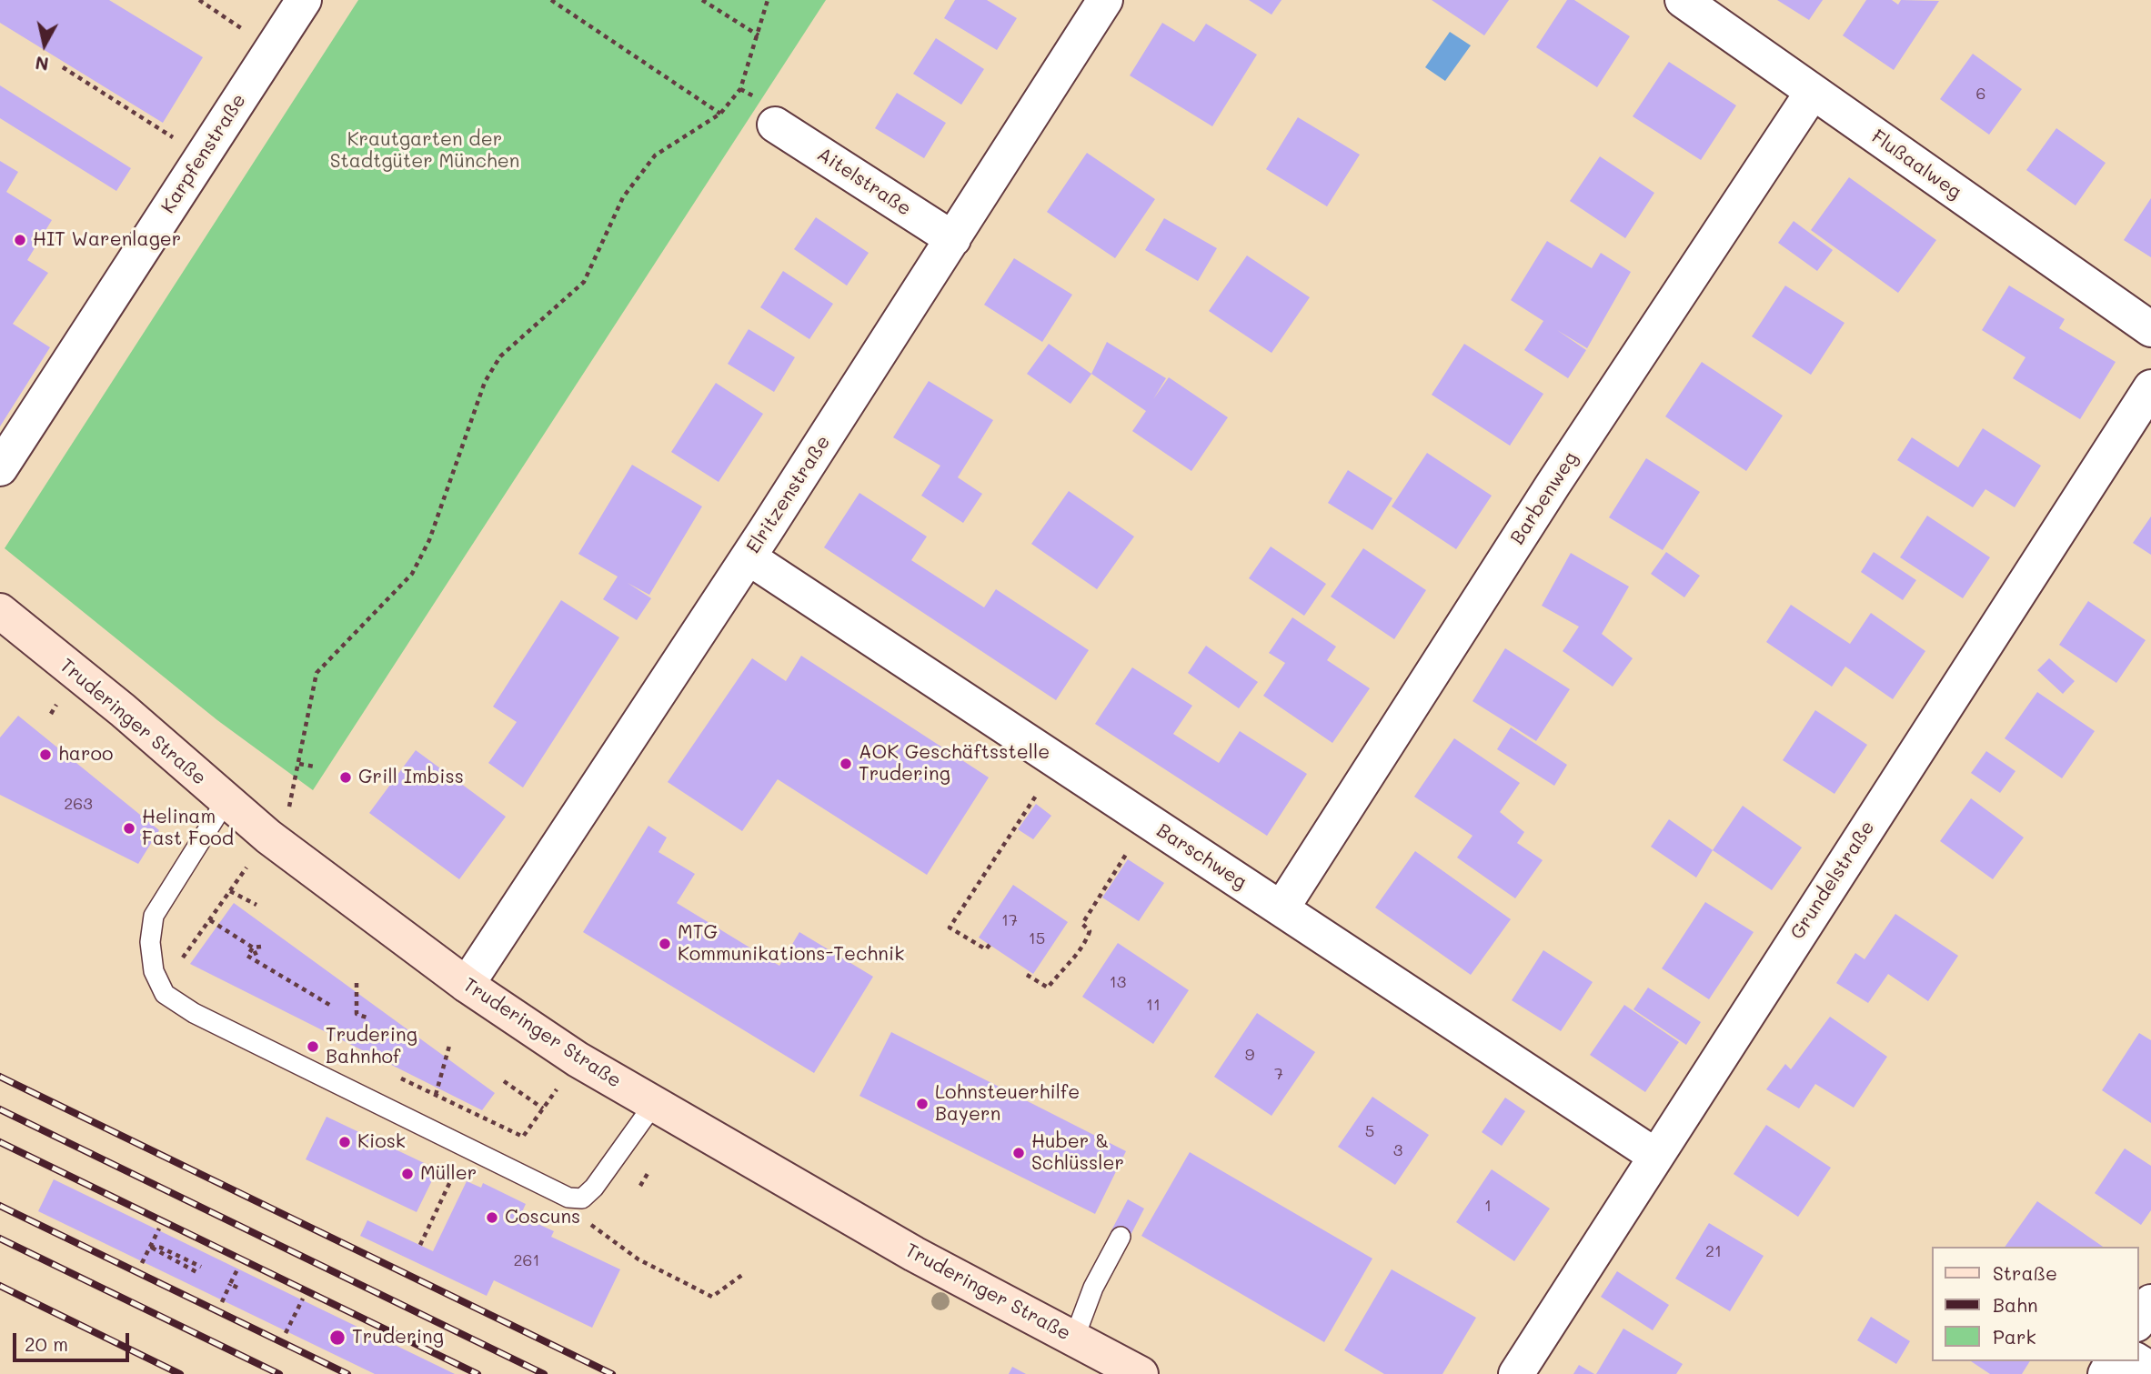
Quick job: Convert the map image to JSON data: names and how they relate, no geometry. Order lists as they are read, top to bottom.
{
  "streets": {
    "street": [
      "Karpfenstraße",
      "Flußaalweg",
      "Aitelstraße",
      "Elritzenstraße",
      "Barbenweg",
      "Truderinger Straße",
      "Barschweg",
      "Grundelstraße"
    ]
  },
  "crossings": [
    ["Flußaalweg", "Barbenweg"],
    ["Aitelstraße", "Elritzenstraße"],
    ["Elritzenstraße", "Truderinger Straße"],
    ["Elritzenstraße", "Barschweg"],
    ["Barbenweg", "Barschweg"],
    ["Barschweg", "Grundelstraße"]
  ],
  "parks": ["Krautgarten der Stadtgüter München"],
  "places": [
    "HIT Warenlager",
    "haroo",
    "AOK Geschäftsstelle Trudering",
    "Grill Imbiss",
    "Helinam Fast Food",
    "MTG Kommunikations-Technik",
    "Trudering Bahnhof",
    "Lohnsteuerhilfe Bayern",
    "Kiosk",
    "Huber & Schlüssler",
    "Müller",
    "Coscuns",
    "Trudering"
  ],
  "house_numbers": [
    "6",
    "263",
    "17",
    "15",
    "13",
    "11",
    "9",
    "7",
    "5",
    "3",
    "1",
    "21",
    "261"
  ],
  "legend": ["Straße", "Bahn", "Park"],
  "scale_bar": "20 m",
  "north": "bottom"
}
